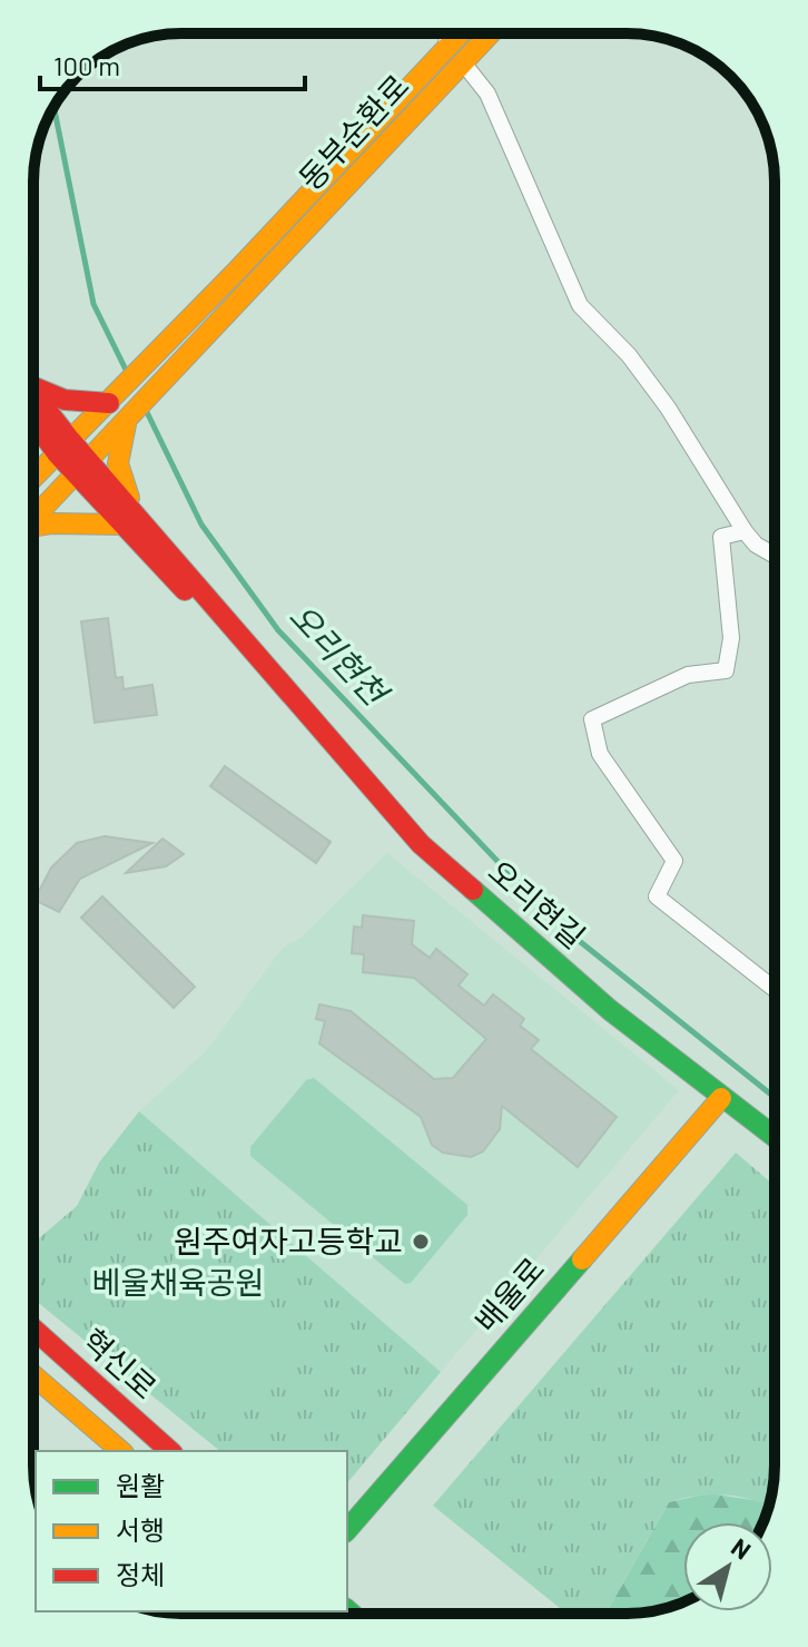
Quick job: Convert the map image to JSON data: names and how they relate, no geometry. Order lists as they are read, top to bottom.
{
  "streets": {
    "street": [
      "동부순환로",
      "오리현길",
      "배울로",
      "혁신로"
    ]
  },
  "crossings": [
    ["오리현길", "배울로"]
  ],
  "water": ["오리현천"],
  "parks": ["베울채육공원"],
  "places": ["원주여자고등학교"],
  "legend": ["원활", "서행", "정체"],
  "scale_bar": "100 m",
  "north": "top right"
}
